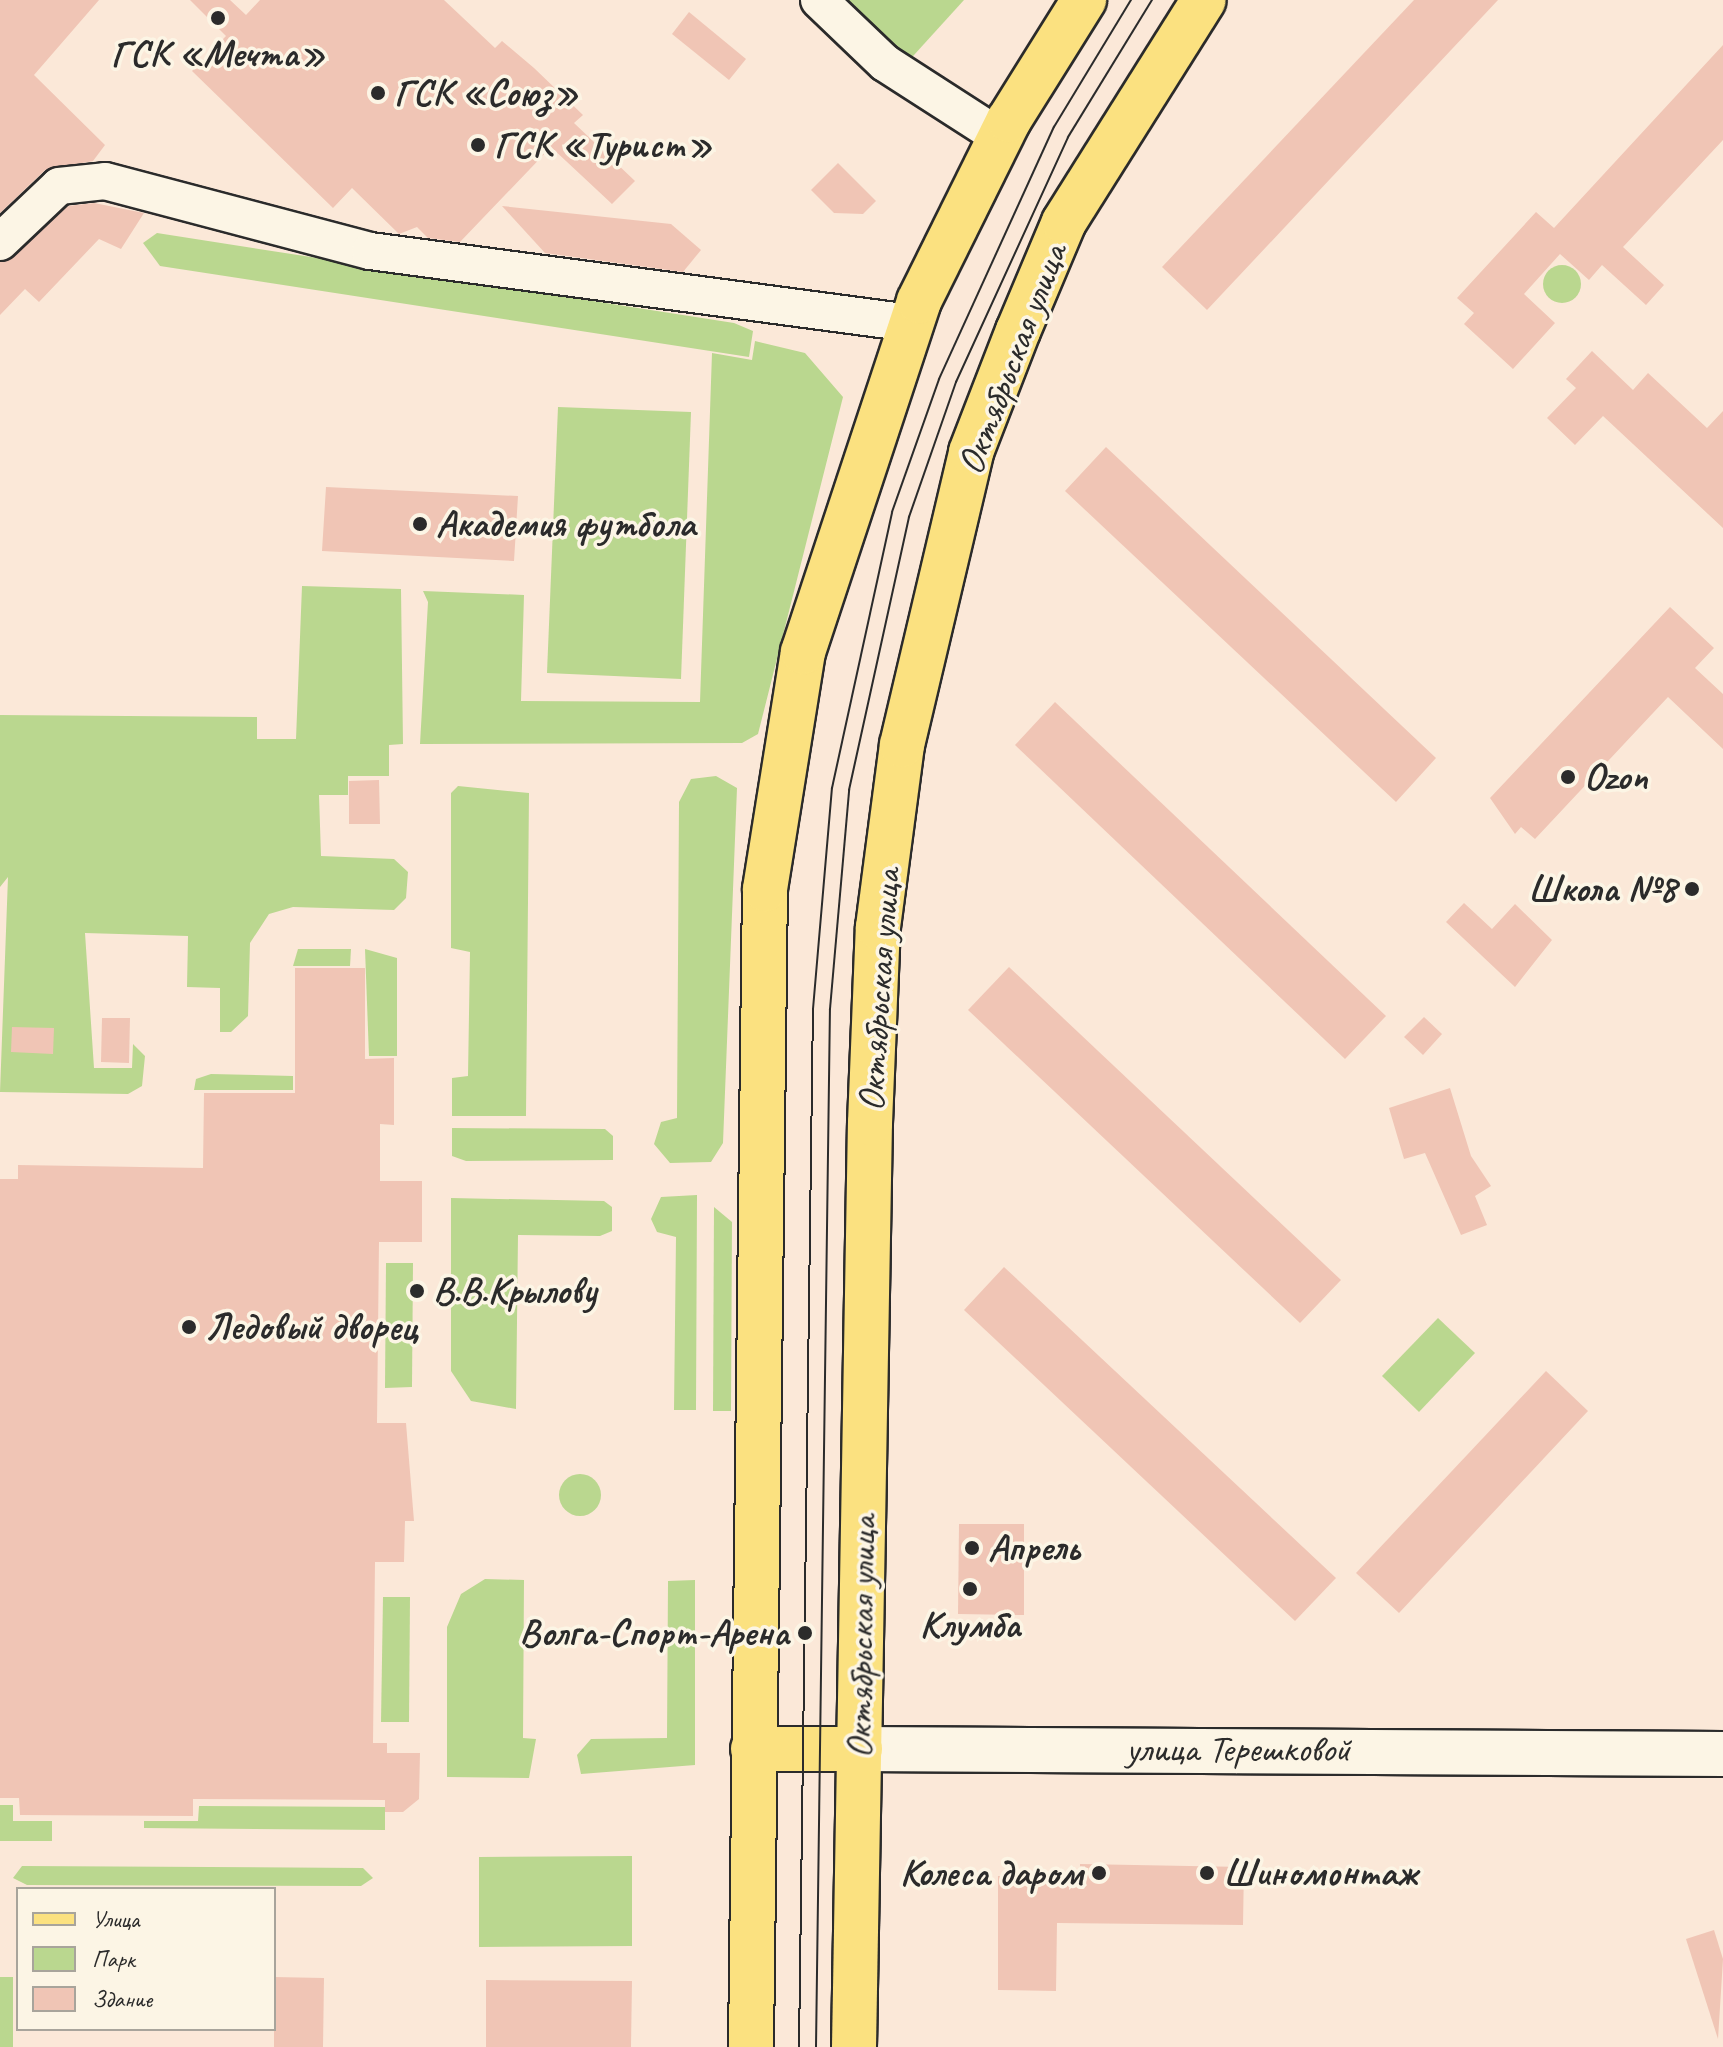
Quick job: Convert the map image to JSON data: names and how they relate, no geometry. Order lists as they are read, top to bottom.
{
  "streets": {
    "main road": ["Октябрьская улица", "улица Терешковой"]
  },
  "crossings": [
    ["Октябрьская улица", "улица Терешковой"]
  ],
  "places": [
    "ГСК «Мечта»",
    "ГСК «Союз»",
    "ГСК «Турист»",
    "Академия футбола",
    "Ozon",
    "Школа №8",
    "В.В.Крылову",
    "Ледовый дворец",
    "Апрель",
    "Клумба",
    "Волга-Спорт-Арена",
    "Колеса даром",
    "Шиномонтаж"
  ],
  "legend": ["Улица", "Парк", "Здание"]
}
